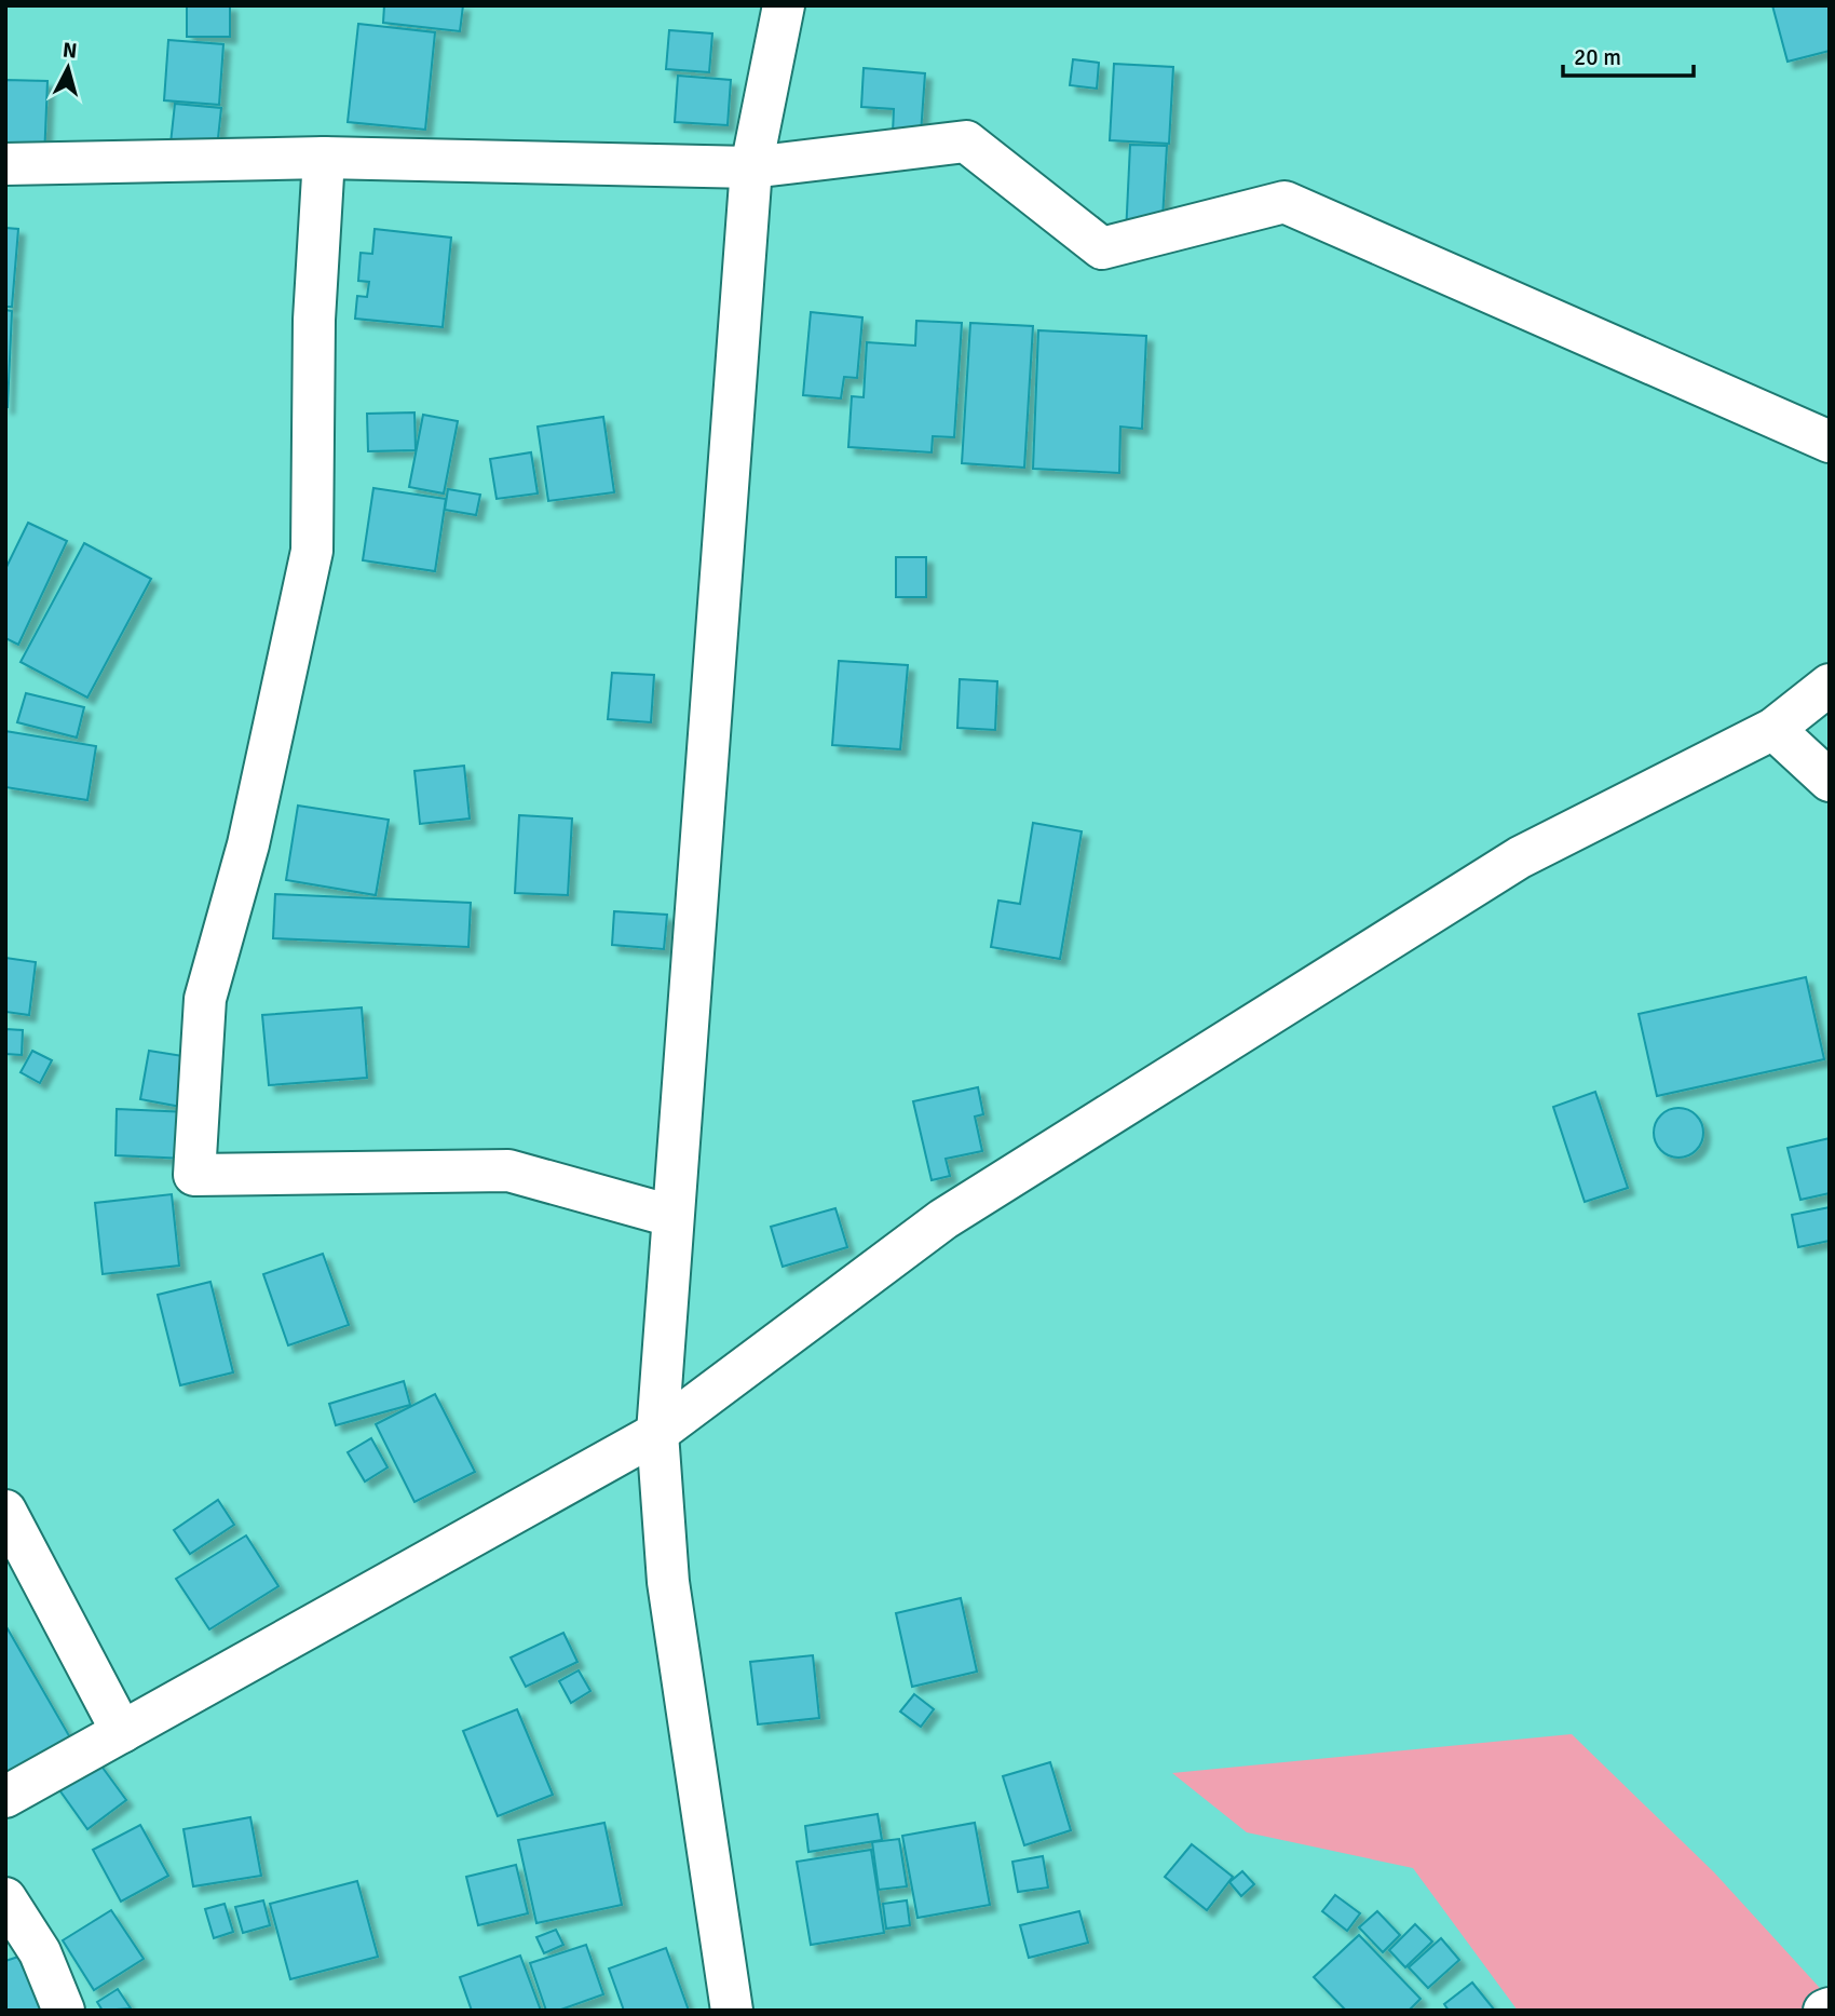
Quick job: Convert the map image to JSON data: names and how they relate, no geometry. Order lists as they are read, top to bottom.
{
  "scale_bar": "20 m",
  "north": "top"
}
